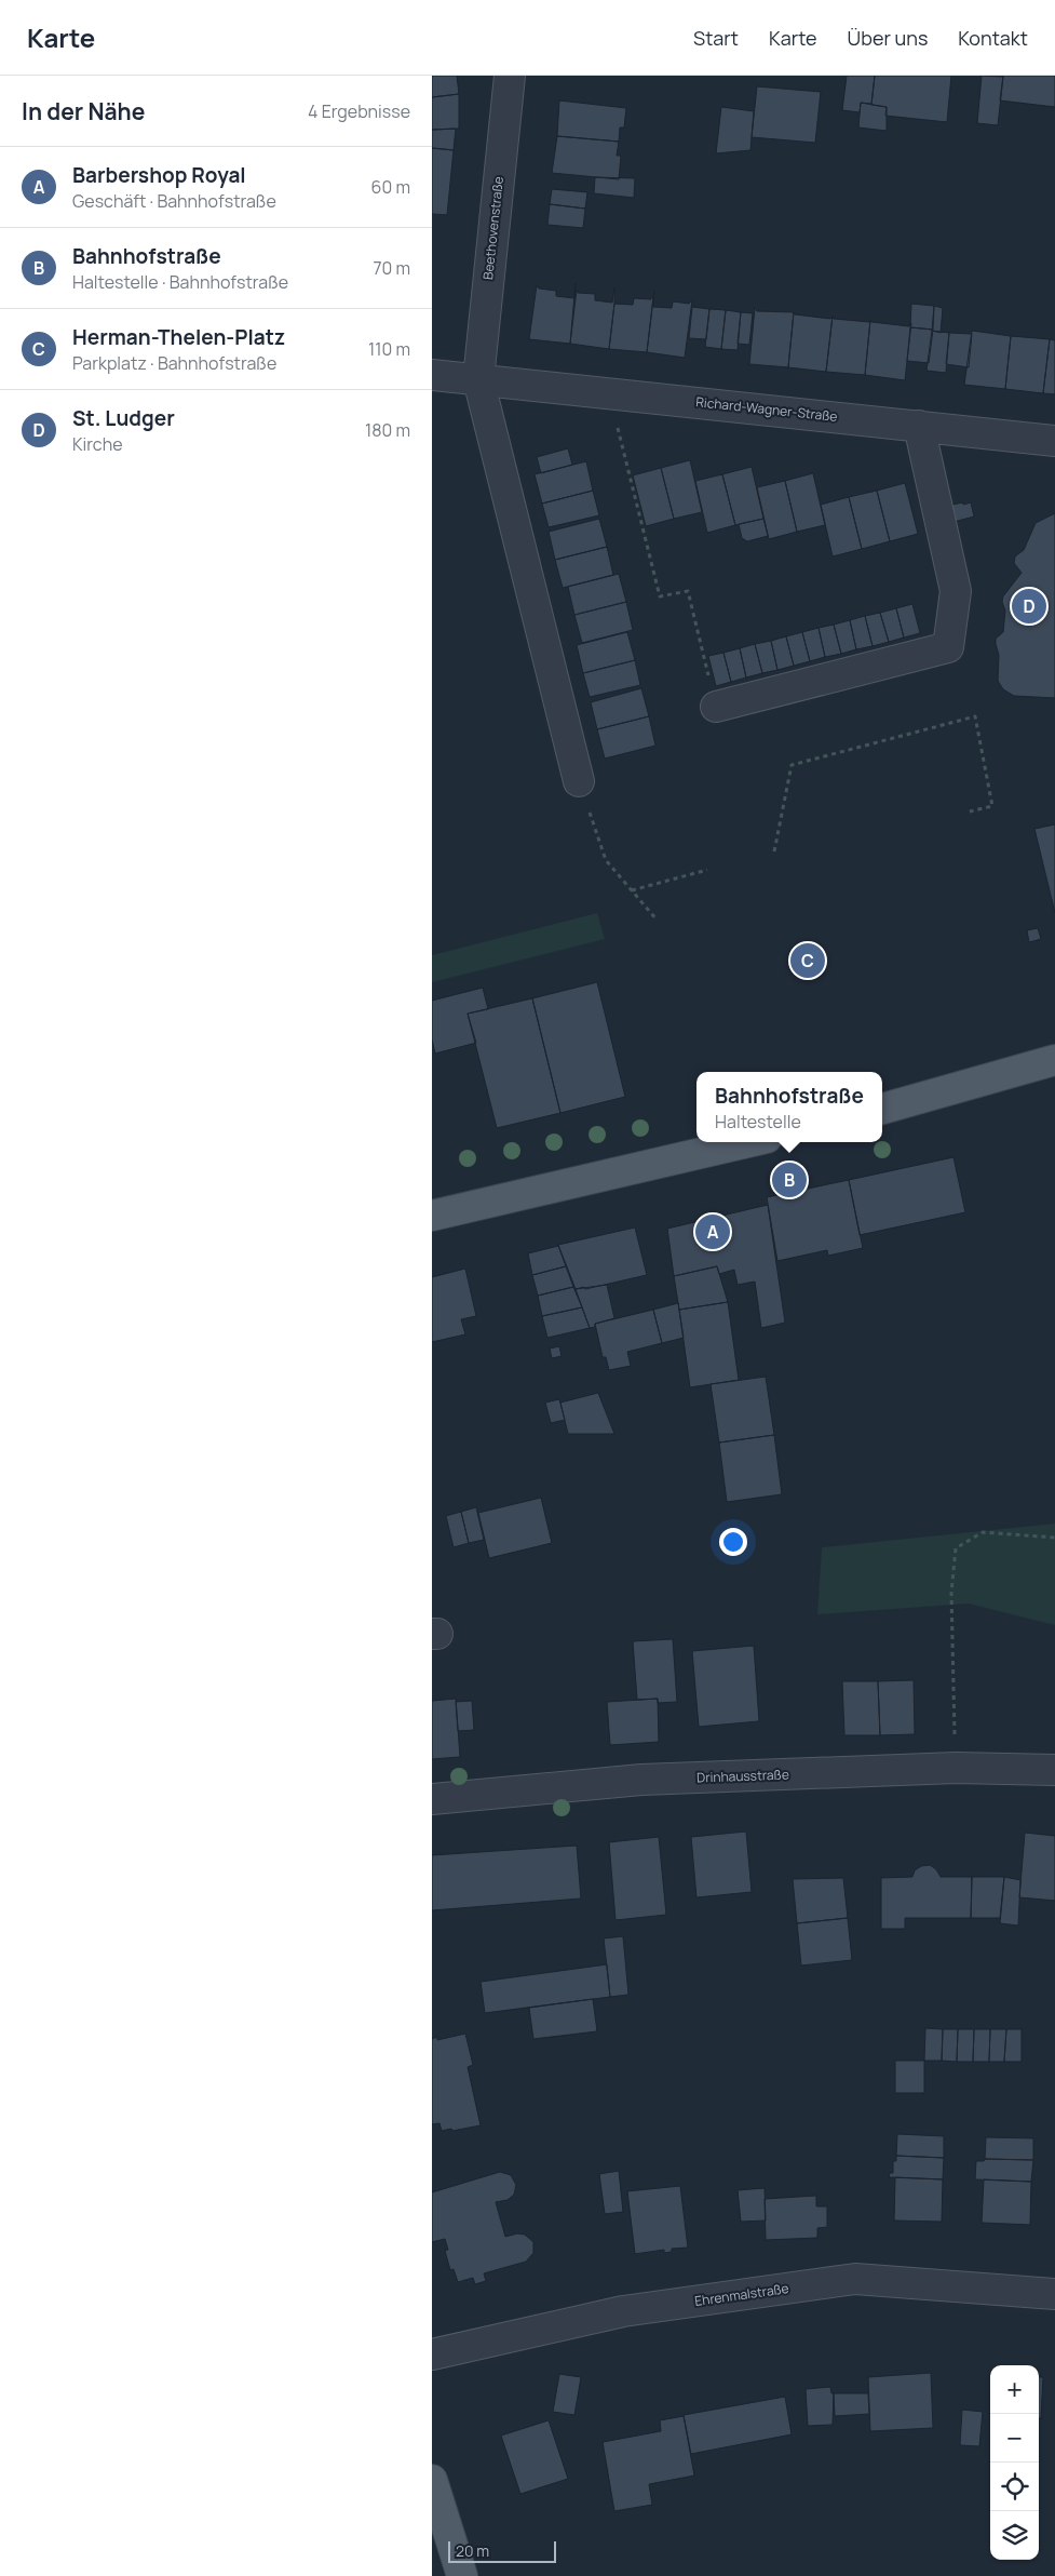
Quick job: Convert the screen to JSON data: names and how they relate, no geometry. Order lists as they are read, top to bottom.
{
  "streets": {
    "street": [
      "Beethovenstraße",
      "Richard-Wagner-Straße",
      "Drinhausstraße",
      "Ehrenmalstraße"
    ]
  },
  "crossings": [
    ["Beethovenstraße", "Richard-Wagner-Straße"]
  ],
  "scale_bar": "20 m",
  "page": {
    "header": "Karte",
    "nav": [
      "Start",
      "Karte",
      "Über uns",
      "Kontakt"
    ],
    "heading": ["In der Nähe", "4 Ergebnisse"],
    "list": [
      {
        "mark": "A",
        "name": "Barbershop Royal",
        "note": "Geschäft · Bahnhofstraße",
        "value": "60 m"
      },
      {
        "mark": "B",
        "name": "Bahnhofstraße",
        "note": "Haltestelle · Bahnhofstraße",
        "value": "70 m"
      },
      {
        "mark": "C",
        "name": "Herman-Thelen-Platz",
        "note": "Parkplatz · Bahnhofstraße",
        "value": "110 m"
      },
      {
        "mark": "D",
        "name": "St. Ludger",
        "note": "Kirche",
        "value": "180 m"
      }
    ],
    "pins": [
      "D",
      "C",
      "B",
      "A"
    ],
    "popup": ["Bahnhofstraße", "Haltestelle"],
    "map_buttons": ["+", "−"],
    "scale": "20 m"
  }
}
